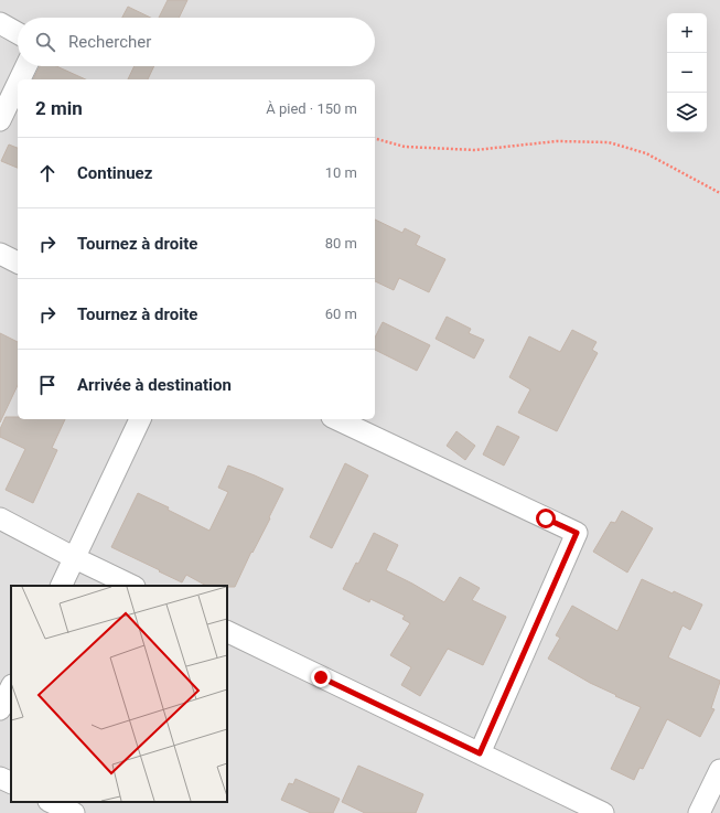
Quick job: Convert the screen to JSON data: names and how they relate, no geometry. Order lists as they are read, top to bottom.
{
  "page": {
    "map_buttons": ["+", "−"],
    "search": "Rechercher",
    "heading": ["2 min", "À pied · 150 m"],
    "list": [
      ["Continuez", "10 m"],
      ["Tournez à droite", "80 m"],
      ["Tournez à droite", "60 m"],
      "Arrivée à destination"
    ]
  }
}
